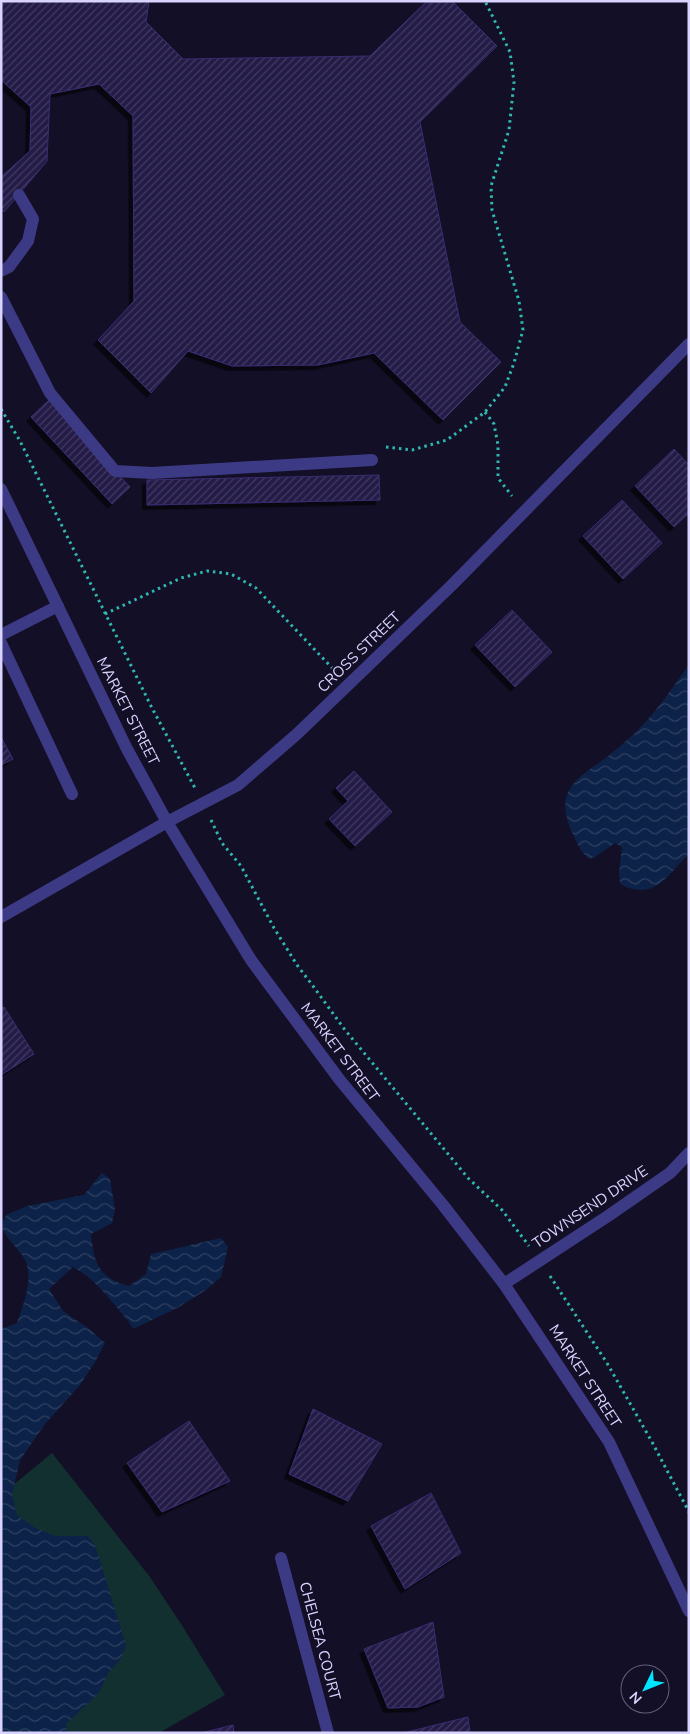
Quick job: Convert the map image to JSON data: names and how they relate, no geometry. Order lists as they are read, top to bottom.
{
  "streets": {
    "street": [
      "CROSS STREET",
      "MARKET STREET",
      "TOWNSEND DRIVE",
      "CHELSEA COURT"
    ]
  },
  "crossings": [
    ["CROSS STREET", "MARKET STREET"],
    ["MARKET STREET", "TOWNSEND DRIVE"]
  ],
  "north": "bottom left"
}
